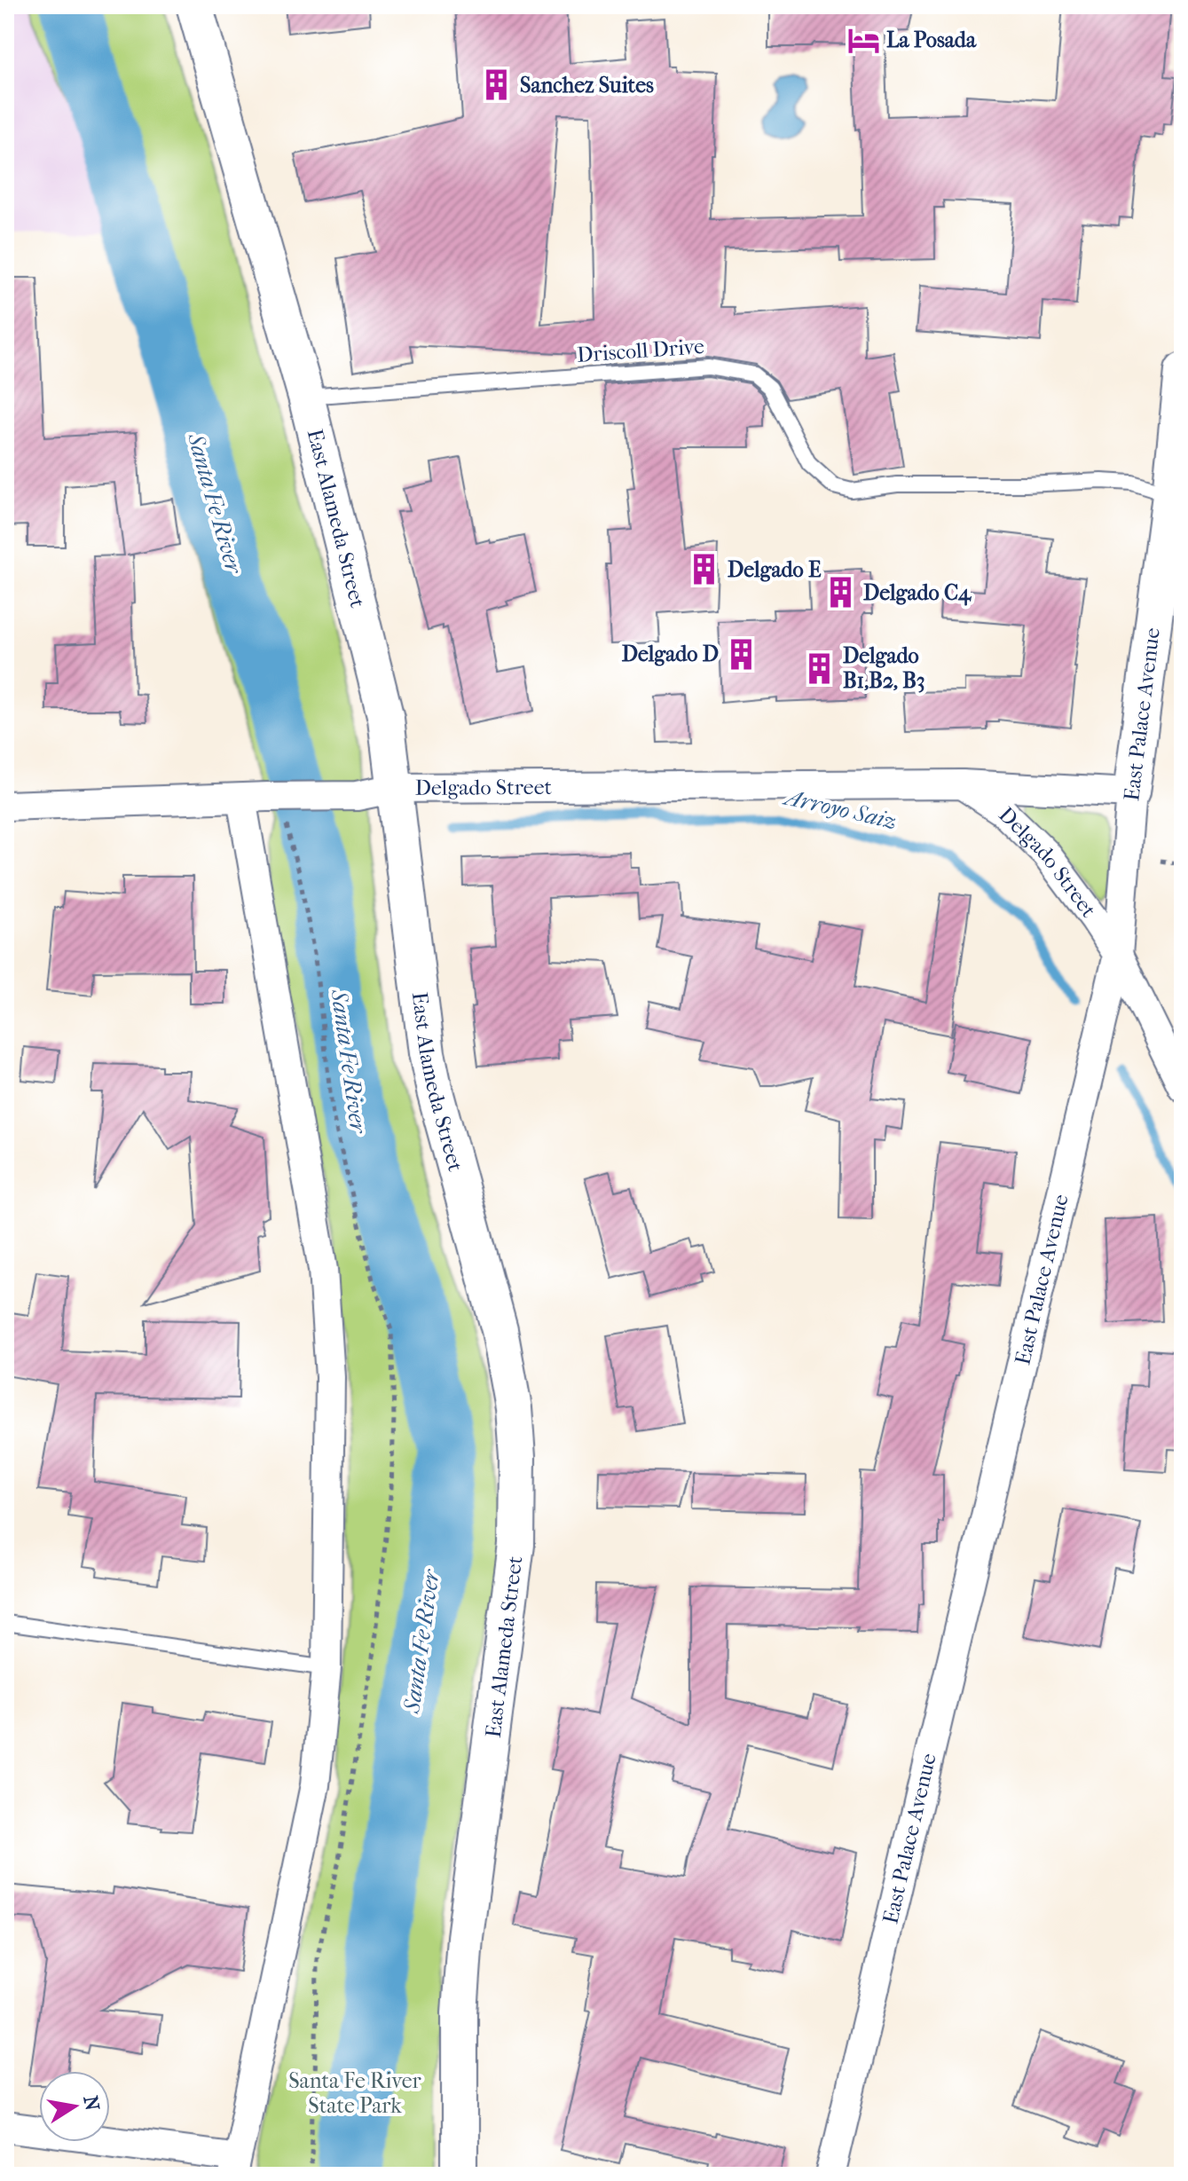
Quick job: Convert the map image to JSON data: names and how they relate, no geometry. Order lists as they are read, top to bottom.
{
  "streets": {
    "street": ["East Alameda Street", "East Palace Avenue", "Delgado Street"],
    "lane": ["Driscoll Drive"]
  },
  "crossings": [
    ["Driscoll Drive", "East Alameda Street"],
    ["Driscoll Drive", "East Palace Avenue"],
    ["East Alameda Street", "Delgado Street"],
    ["East Palace Avenue", "Delgado Street"]
  ],
  "water": ["Santa Fe River", "Arroyo Saiz"],
  "parks": ["Santa Fe River State Park"],
  "places": {
    "hotel": ["La Posada"],
    "building": [
      "Sanchez Suites",
      "Delgado E",
      "Delgado C4",
      "Delgado D",
      "Delgado B1,B2, B3"
    ]
  },
  "north": "right"
}
